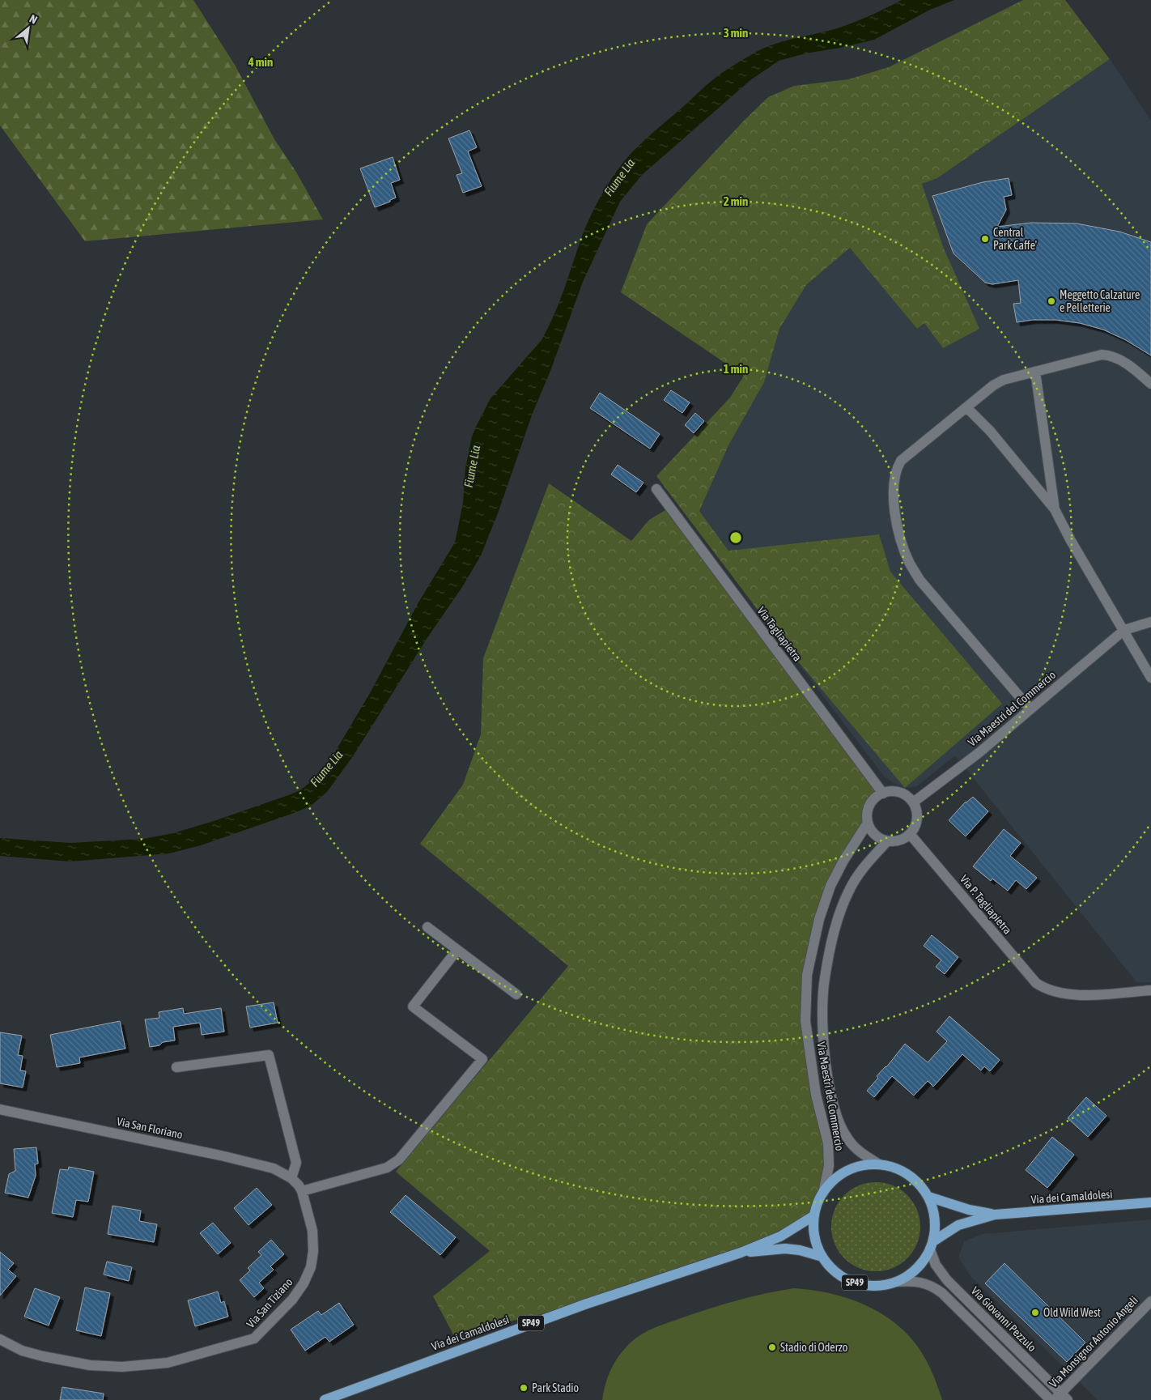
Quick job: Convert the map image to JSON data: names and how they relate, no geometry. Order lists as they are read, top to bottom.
{
  "streets": {
    "main road": ["Via dei Camaldolesi", "SP49"],
    "street": [
      "Via Tagliapietra",
      "Via Maestri del Commercio",
      "Via P. Tagliapietra",
      "Via San Floriano",
      "Via San Tiziano",
      "Via Giovanni Pezzulo",
      "Via Monsignor Antonio Angeli"
    ]
  },
  "crossings": [
    ["Via Tagliapietra", "Via Maestri del Commercio"],
    ["Via Tagliapietra", "Via P. Tagliapietra"],
    ["Via Maestri del Commercio", "Via P. Tagliapietra"],
    ["Via Maestri del Commercio", "Via dei Camaldolesi"],
    ["Via Maestri del Commercio", "SP49"],
    ["Via Maestri del Commercio", "Via Giovanni Pezzulo"],
    ["Via San Floriano", "Via San Tiziano"],
    ["Via dei Camaldolesi", "SP49"],
    ["Via dei Camaldolesi", "Via Giovanni Pezzulo"],
    ["SP49", "Via Giovanni Pezzulo"],
    ["Via Giovanni Pezzulo", "Via Monsignor Antonio Angeli"]
  ],
  "water": ["Fiume Lia"],
  "places": [
    "Central Park Caffe'",
    "Meggetto Calzature e Pelletterie",
    "Old Wild West",
    "Stadio di Oderzo",
    "Park Stadio"
  ],
  "north": "top right",
  "rings": [
    "3 min",
    "4 min",
    "2 min",
    "1 min"
  ]
}
